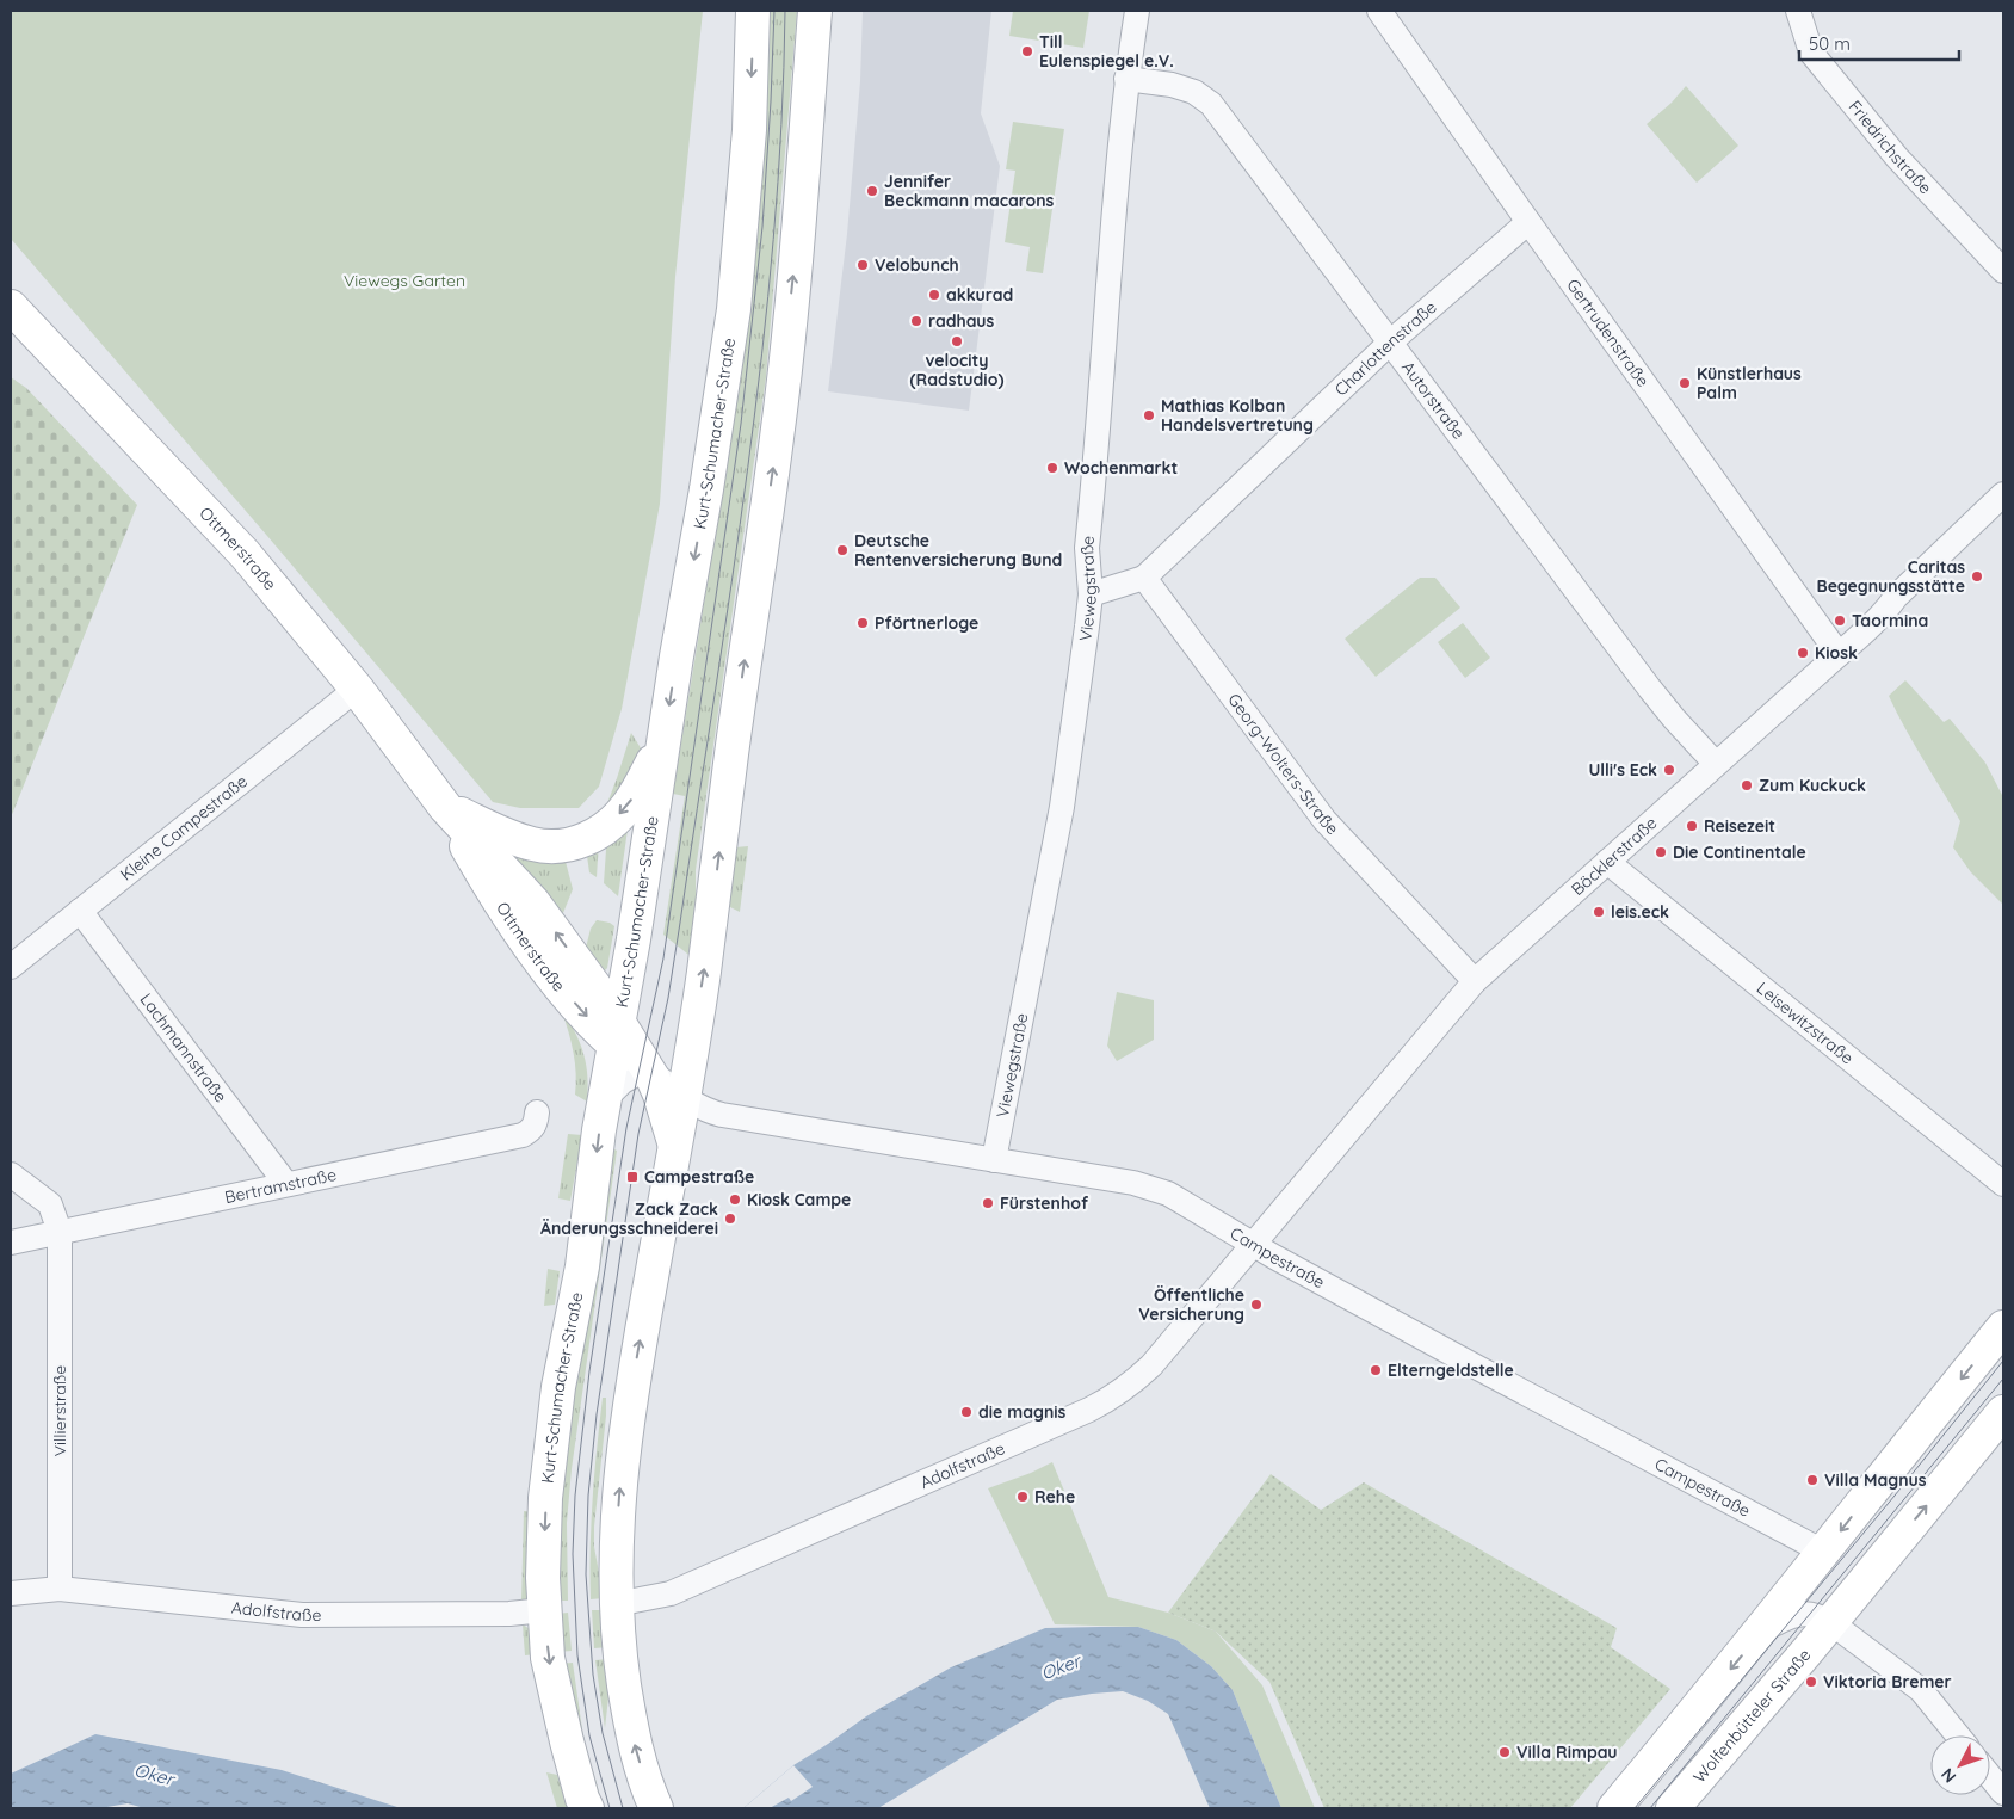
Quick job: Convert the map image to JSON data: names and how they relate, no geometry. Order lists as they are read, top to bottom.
{
  "streets": {
    "main road": ["Kurt-Schumacher-Straße", "Ottmerstraße", "Wolfenbütteler Straße"],
    "street": [
      "Friedrichstraße",
      "Gertrudenstraße",
      "Charlottenstraße",
      "Autorstraße",
      "Viewegstraße",
      "Georg-Wolters-Straße",
      "Kleine Campestraße",
      "Böcklerstraße",
      "Leisewitzstraße",
      "Lachmannstraße",
      "Bertramstraße",
      "Campestraße",
      "Villierstraße",
      "Adolfstraße"
    ]
  },
  "crossings": [
    ["Gertrudenstraße", "Charlottenstraße"],
    ["Gertrudenstraße", "Böcklerstraße"],
    ["Charlottenstraße", "Autorstraße"],
    ["Charlottenstraße", "Georg-Wolters-Straße"],
    ["Autorstraße", "Viewegstraße"],
    ["Autorstraße", "Böcklerstraße"],
    ["Kurt-Schumacher-Straße", "Ottmerstraße"],
    ["Kurt-Schumacher-Straße", "Adolfstraße"],
    ["Ottmerstraße", "Kleine Campestraße"],
    ["Ottmerstraße", "Campestraße"],
    ["Viewegstraße", "Campestraße"],
    ["Georg-Wolters-Straße", "Böcklerstraße"],
    ["Kleine Campestraße", "Lachmannstraße"],
    ["Böcklerstraße", "Leisewitzstraße"],
    ["Böcklerstraße", "Campestraße"],
    ["Böcklerstraße", "Adolfstraße"],
    ["Lachmannstraße", "Bertramstraße"],
    ["Bertramstraße", "Villierstraße"],
    ["Campestraße", "Adolfstraße"],
    ["Villierstraße", "Adolfstraße"]
  ],
  "water": ["Oker"],
  "parks": ["Viewegs Garten"],
  "places": {
    "other": [
      "Till Eulenspiegel e.V.",
      "Jennifer Beckmann macarons",
      "Velobunch",
      "akkurad",
      "radhaus",
      "velocity (Radstudio)",
      "Künstlerhaus Palm",
      "Mathias Kolban Handelsvertretung",
      "Wochenmarkt",
      "Deutsche Rentenversicherung Bund",
      "Caritas Begegnungsstätte",
      "Taormina",
      "Pförtnerloge",
      "Kiosk",
      "Ulli's Eck",
      "Zum Kuckuck",
      "Reisezeit",
      "Die Continentale",
      "leis.eck",
      "Kiosk Campe",
      "Fürstenhof",
      "Zack Zack Änderungsschneiderei",
      "Öffentliche Versicherung",
      "Elterngeldstelle",
      "die magnis",
      "Villa Magnus",
      "Rehe",
      "Viktoria Bremer",
      "Villa Rimpau"
    ],
    "transit": ["Campestraße"]
  },
  "scale_bar": "50 m",
  "north": "bottom left"
}
